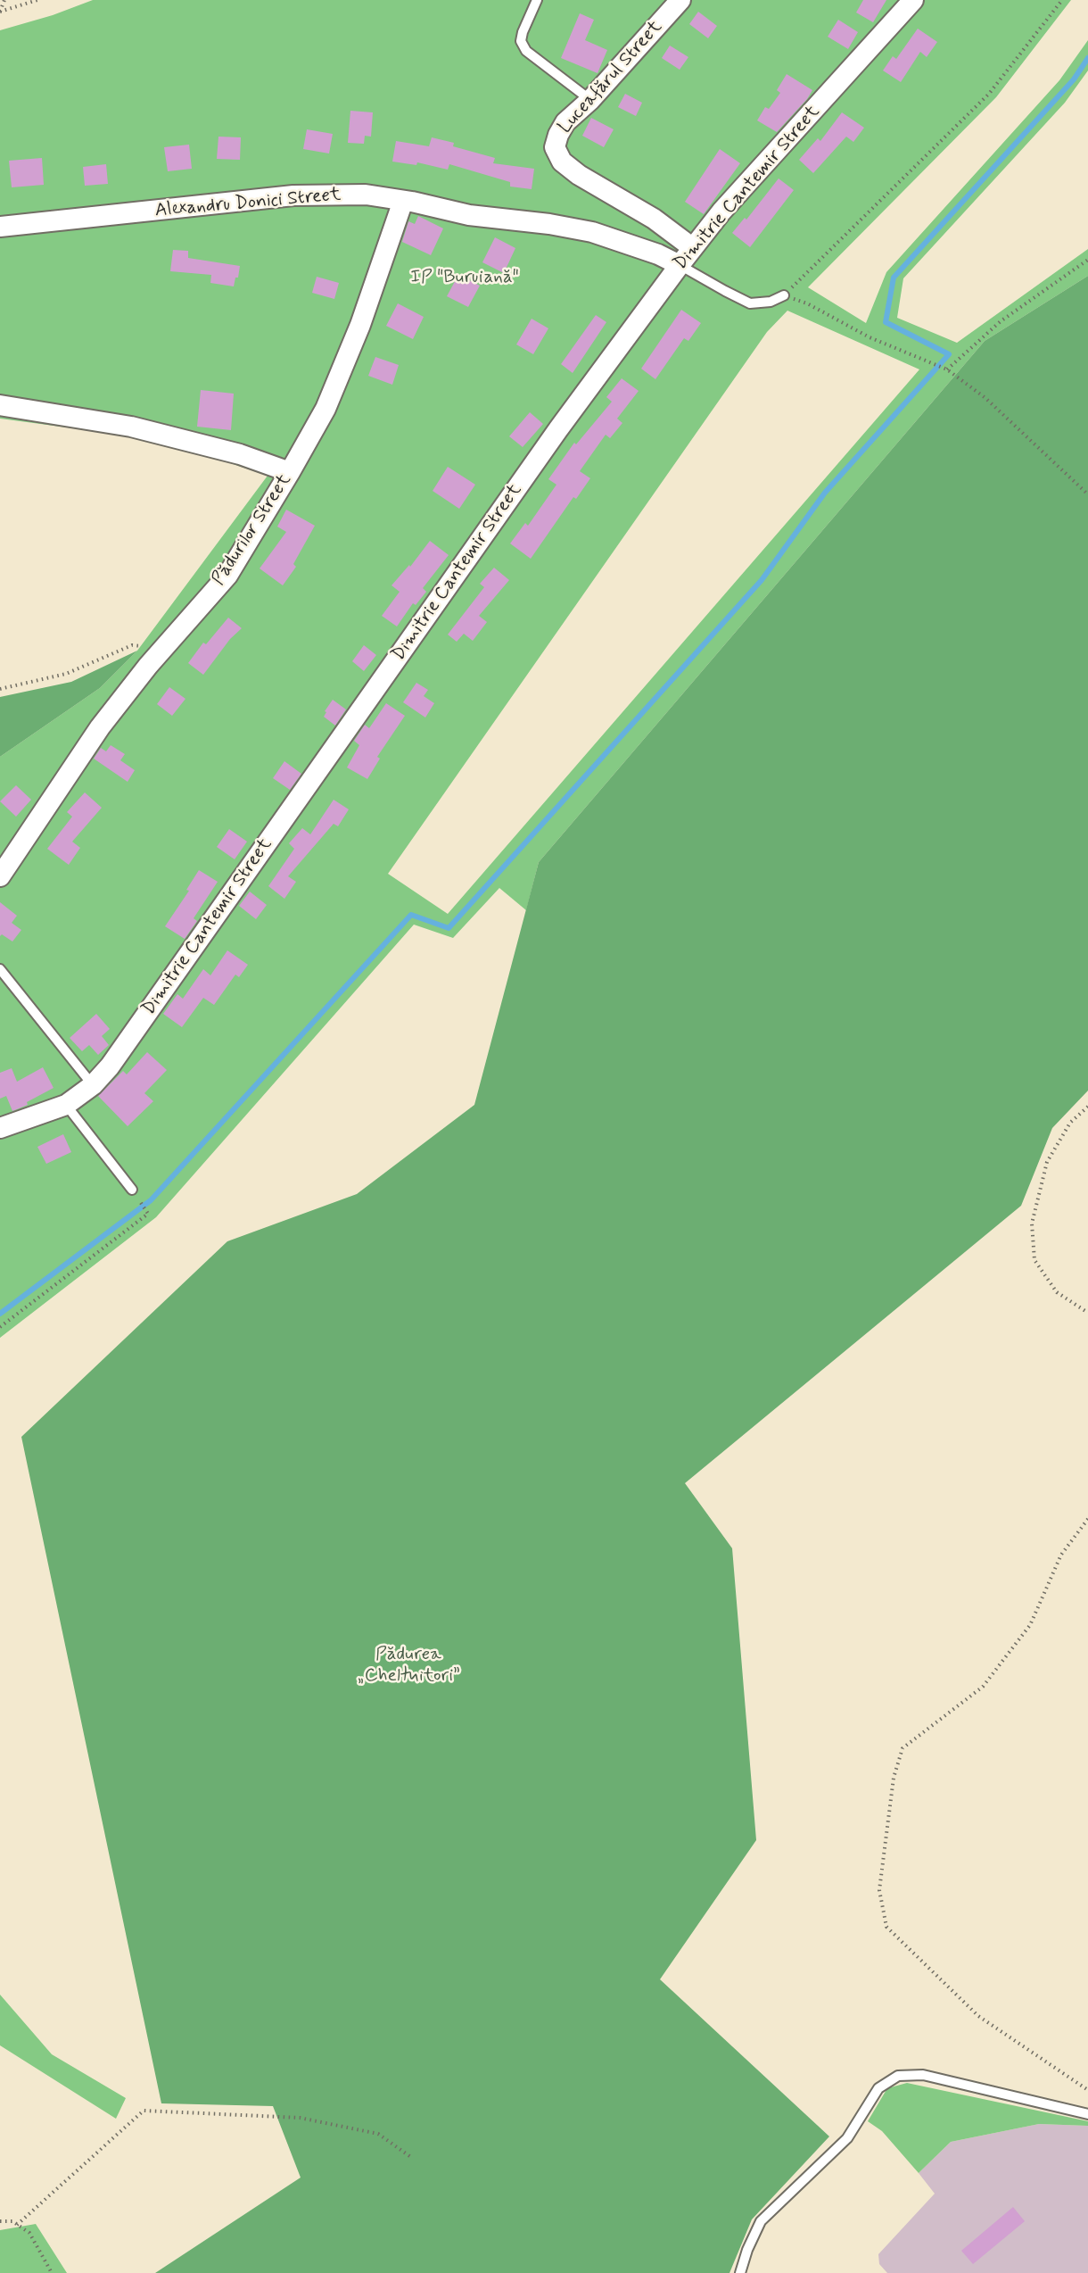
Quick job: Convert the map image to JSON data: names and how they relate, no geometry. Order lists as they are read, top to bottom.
{
  "streets": {
    "street": [
      "Luceafărul Street",
      "Dimitrie Cantemir Street",
      "Alexandru Donici Street",
      "Pădurilor Street"
    ]
  },
  "crossings": [
    ["Luceafărul Street", "Dimitrie Cantemir Street"],
    ["Dimitrie Cantemir Street", "Alexandru Donici Street"],
    ["Alexandru Donici Street", "Pădurilor Street"]
  ],
  "parks": ["IP \"Buruiană\"", "Pădurea „Cheltuitori”"]
}
